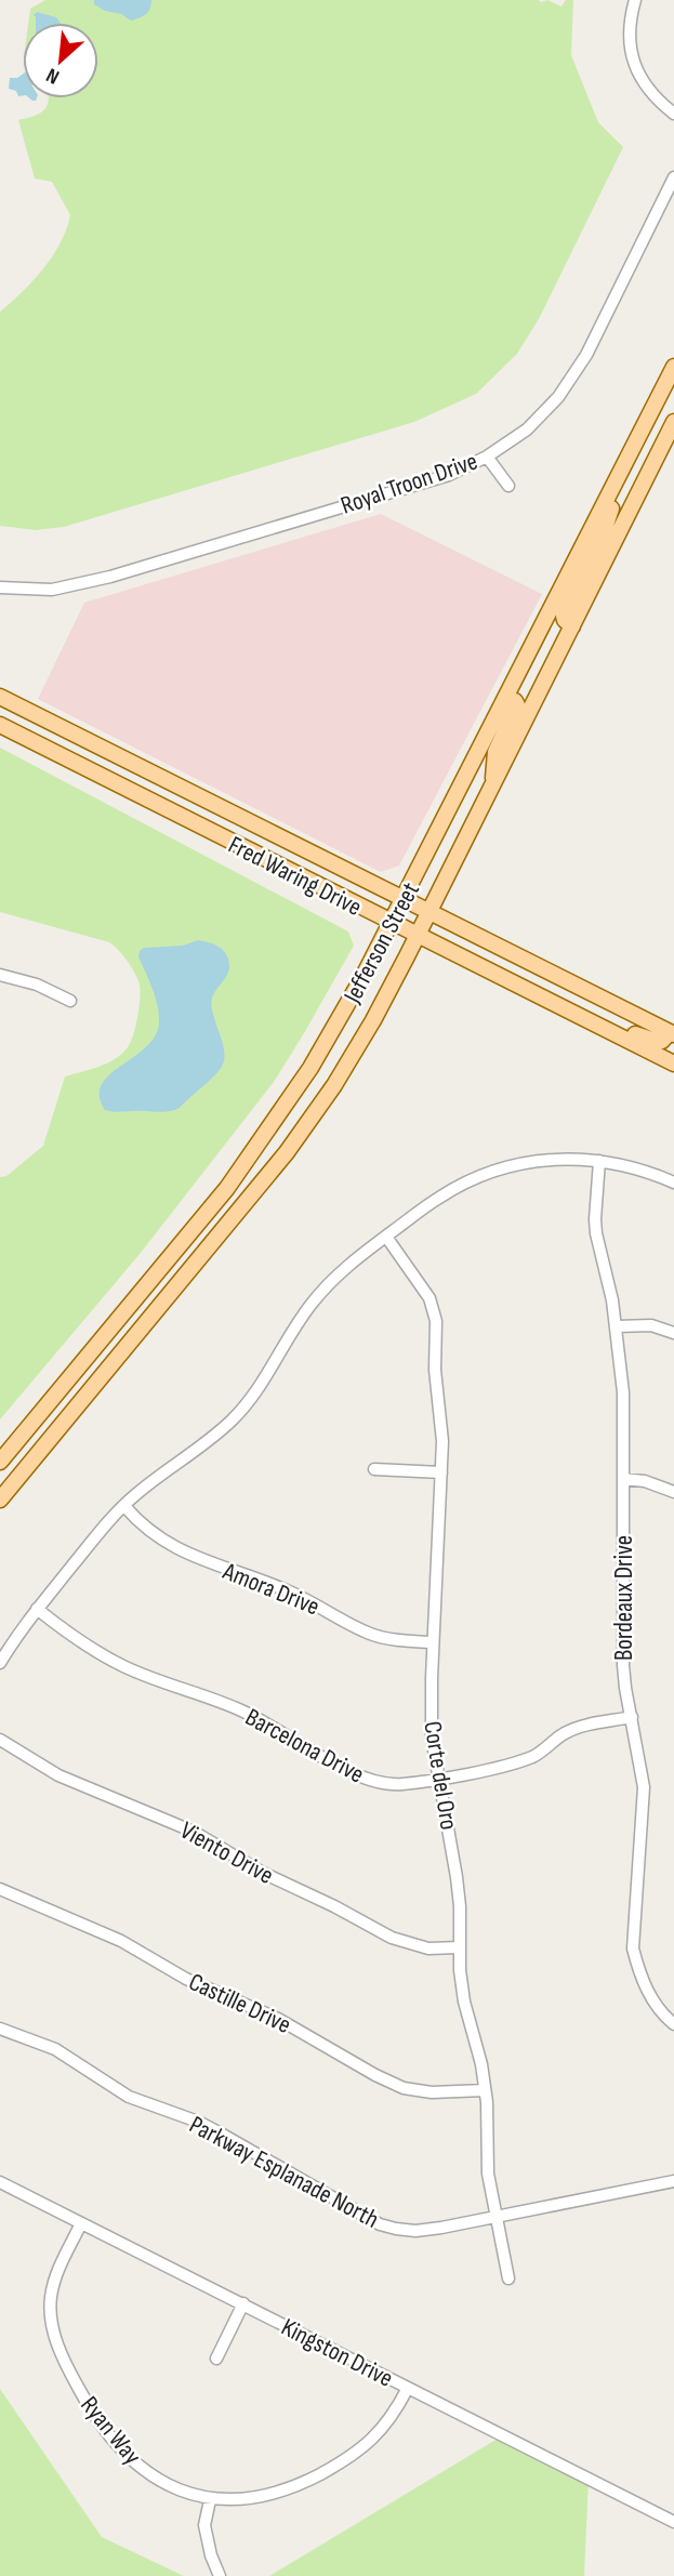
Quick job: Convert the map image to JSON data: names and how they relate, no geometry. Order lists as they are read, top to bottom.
{
  "streets": {
    "main road": ["Fred Waring Drive", "Jefferson Street"],
    "street": [
      "Royal Troon Drive",
      "Amora Drive",
      "Bordeaux Drive",
      "Barcelona Drive",
      "Corte del Oro",
      "Viento Drive",
      "Castille Drive",
      "Parkway Esplanade North",
      "Kingston Drive",
      "Ryan Way"
    ]
  },
  "crossings": [
    ["Fred Waring Drive", "Jefferson Street"],
    ["Amora Drive", "Corte del Oro"],
    ["Bordeaux Drive", "Barcelona Drive"],
    ["Barcelona Drive", "Corte del Oro"],
    ["Corte del Oro", "Viento Drive"],
    ["Corte del Oro", "Castille Drive"],
    ["Corte del Oro", "Parkway Esplanade North"],
    ["Kingston Drive", "Ryan Way"]
  ],
  "north": "bottom left"
}
